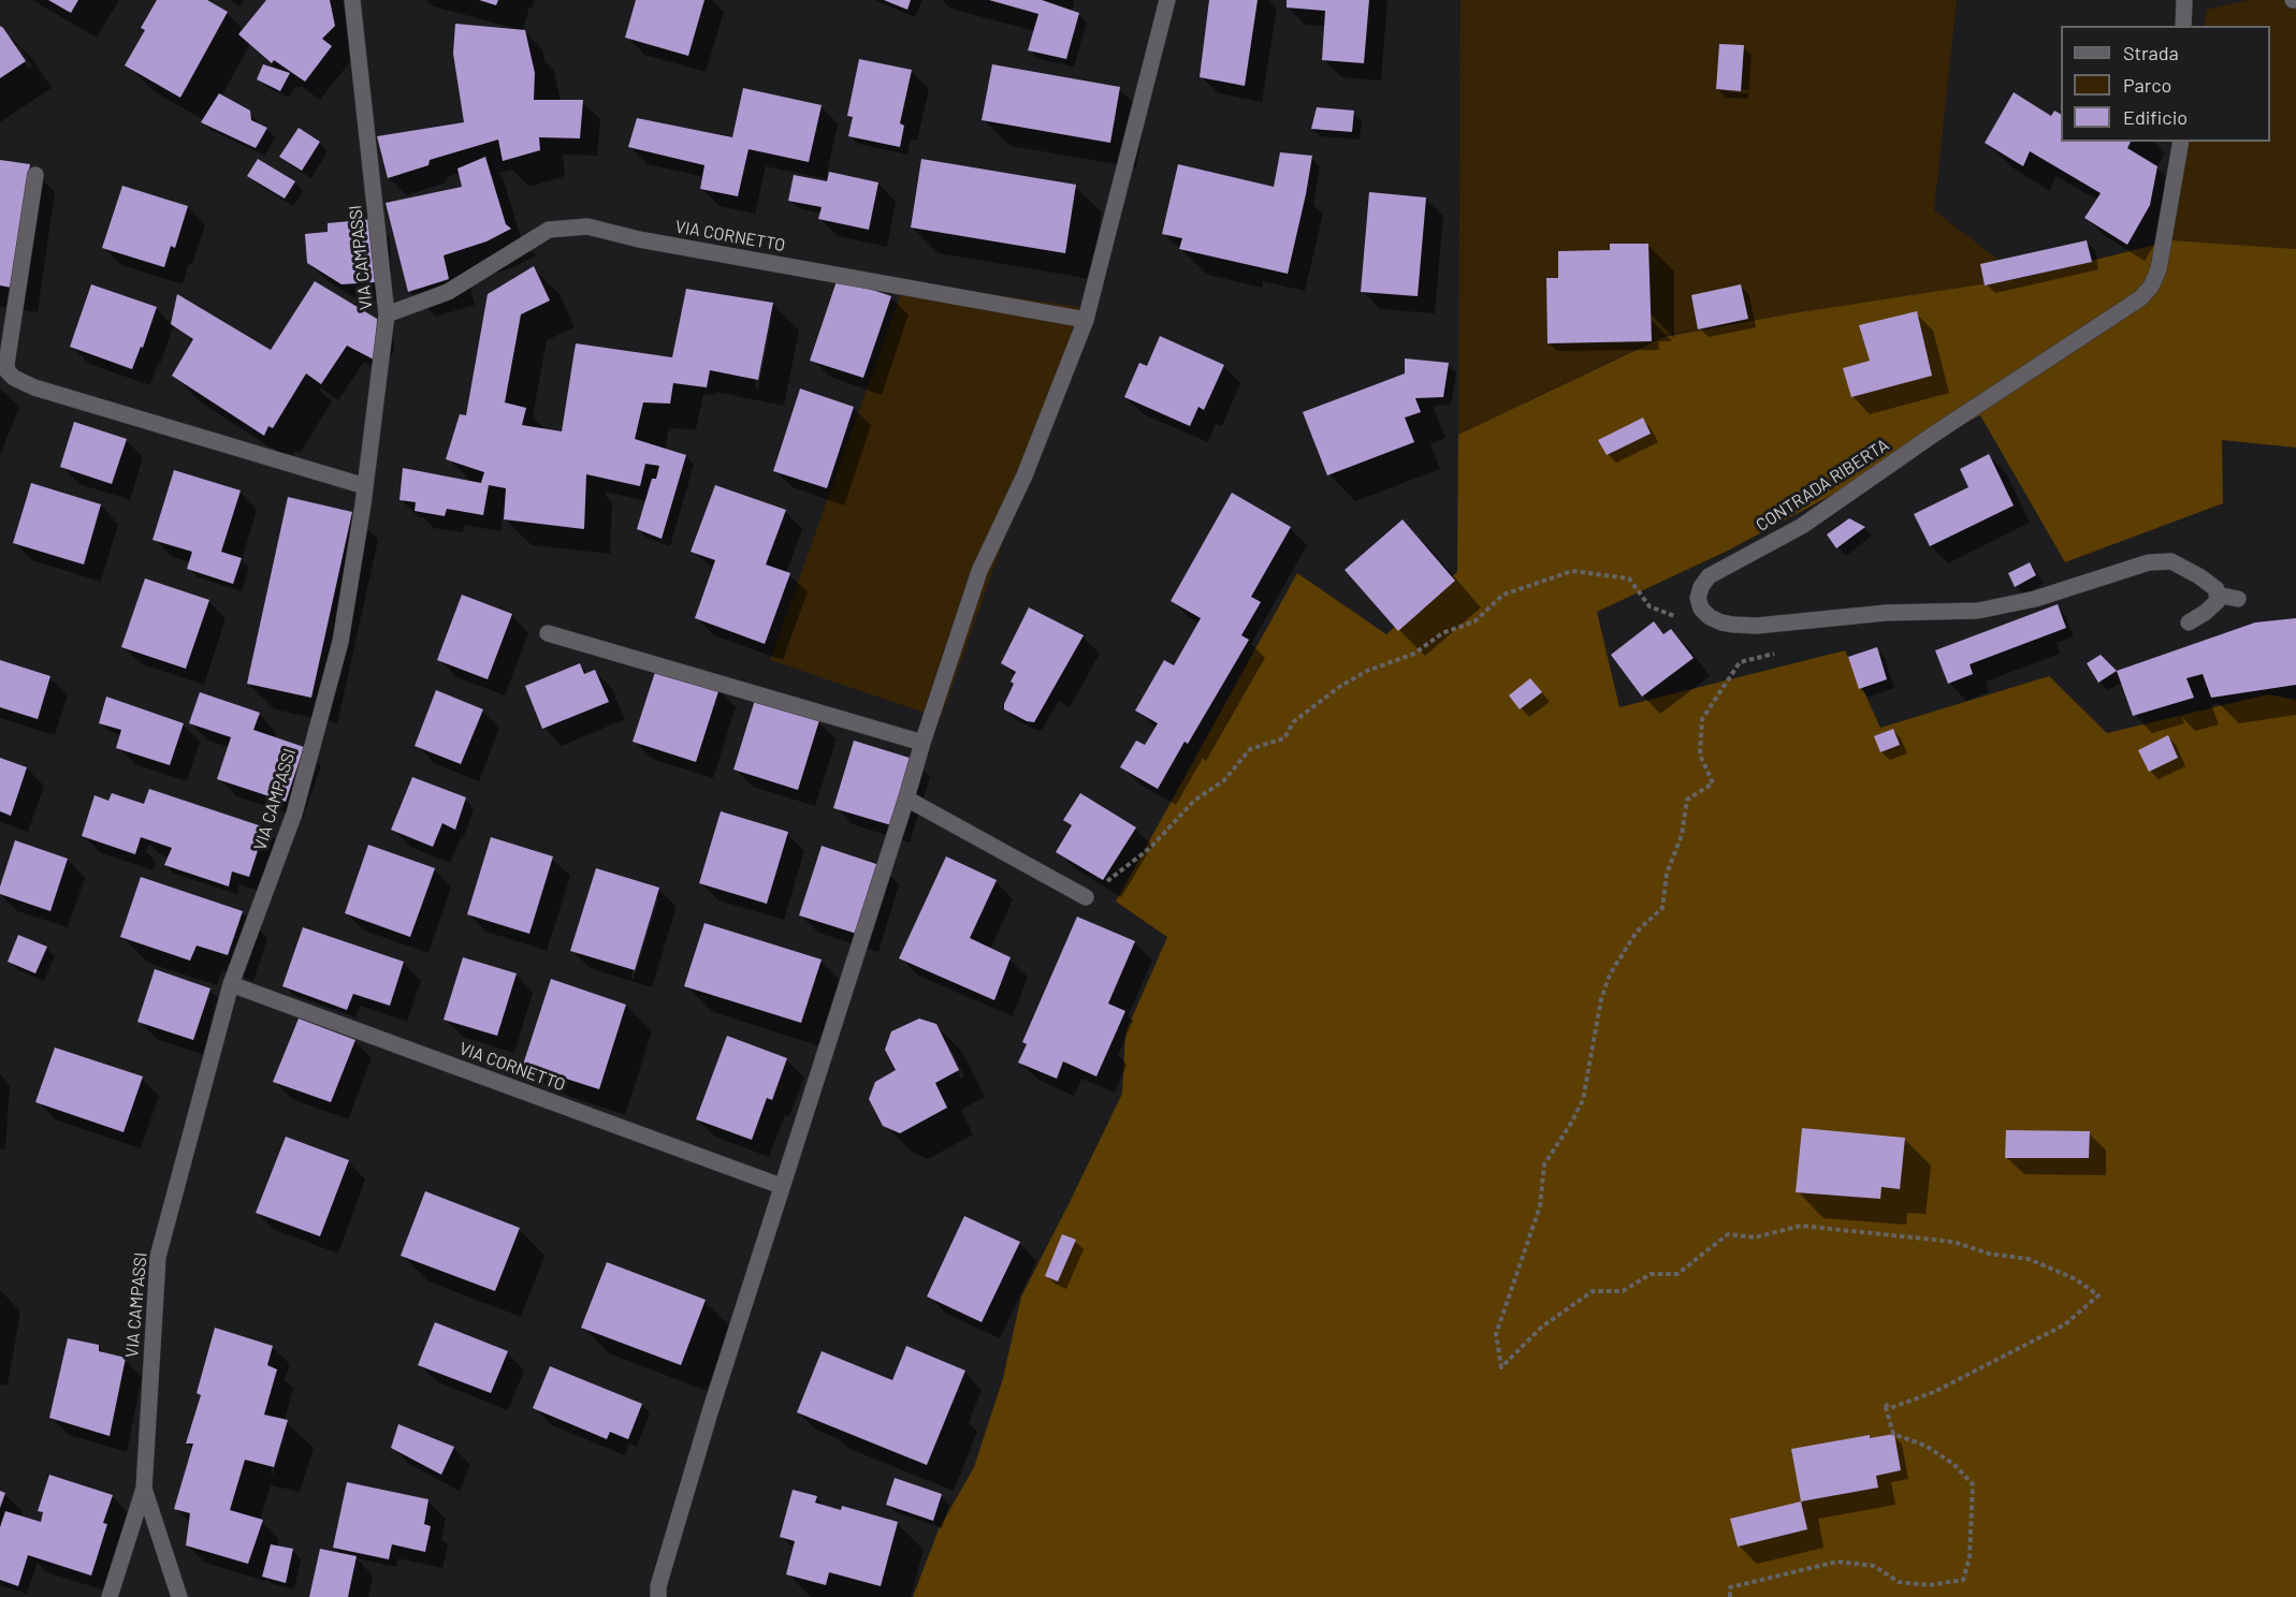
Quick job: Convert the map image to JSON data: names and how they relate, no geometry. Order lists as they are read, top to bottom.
{
  "streets": {
    "street": ["VIA CORNETTO", "VIA CAMPASSI", "CONTRADA RIBERTA"]
  },
  "crossings": [
    ["VIA CORNETTO", "VIA CAMPASSI"]
  ],
  "legend": ["Strada", "Parco", "Edificio"]
}
